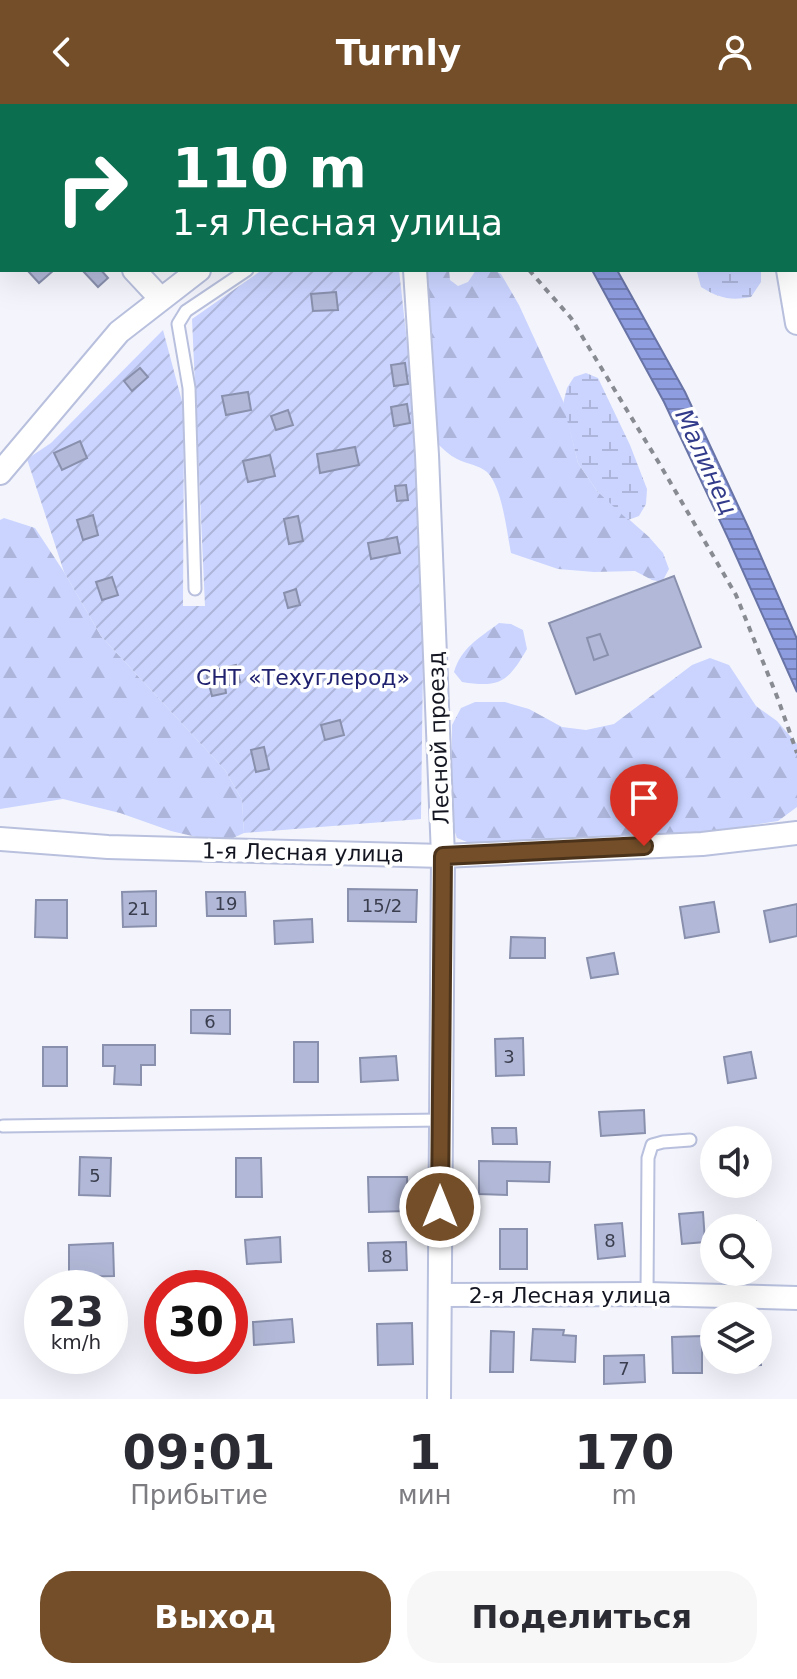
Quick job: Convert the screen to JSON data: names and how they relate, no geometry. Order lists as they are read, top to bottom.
{
  "streets": {
    "street": ["Лесной проезд", "1-я Лесная улица", "2-я Лесная улица"]
  },
  "crossings": [
    ["Лесной проезд", "1-я Лесная улица"],
    ["Лесной проезд", "2-я Лесная улица"]
  ],
  "water": ["Малинец"],
  "parks": ["СНТ «Техуглерод»"],
  "house_numbers": [
    "19",
    "15/2",
    "21",
    "6",
    "3",
    "5",
    "8",
    "8",
    "7"
  ],
  "page": {
    "header": "Turnly",
    "turn": ["110 m", "1-я Лесная улица"],
    "speed": "23 km/h",
    "limit": "30",
    "eta": [
      "09:01",
      "Прибытие",
      "1",
      "мин",
      "170",
      "m"
    ],
    "buttons": ["Выход", "Поделиться"]
  }
}
